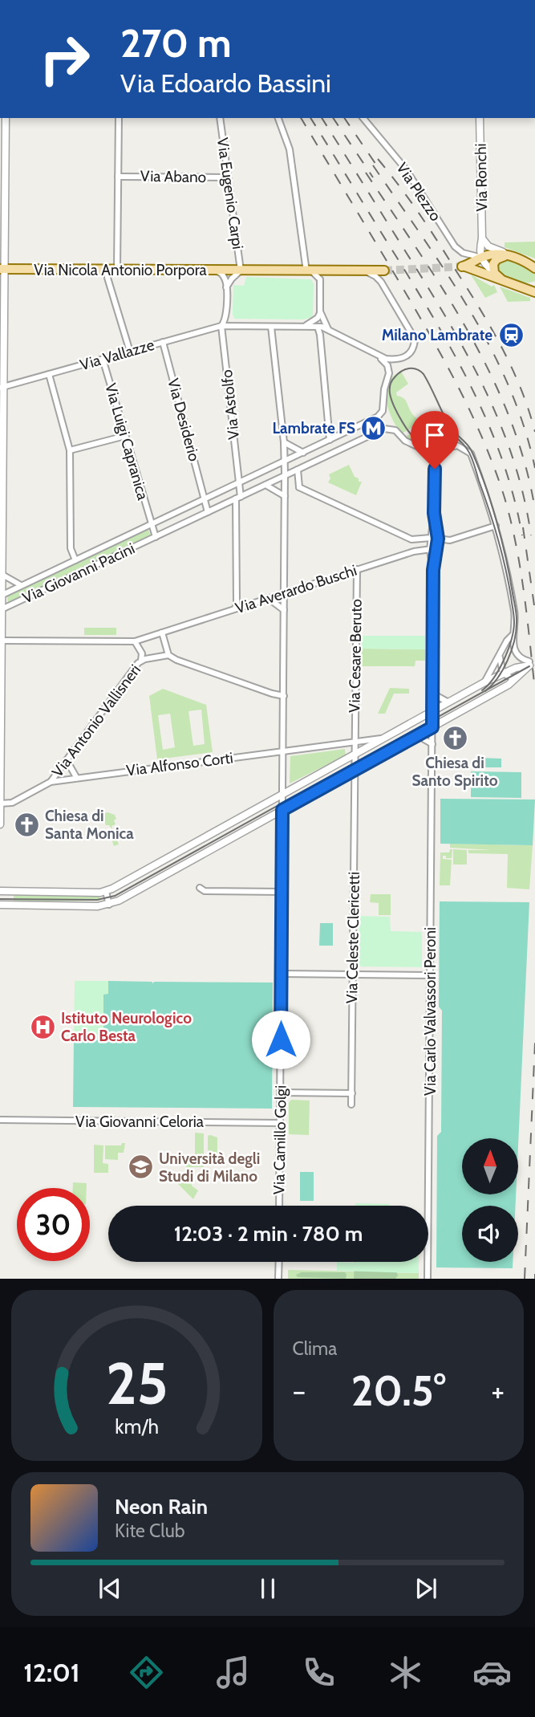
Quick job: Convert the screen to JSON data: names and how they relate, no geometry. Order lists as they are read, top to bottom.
{
  "streets": {
    "main road": ["Via Nicola Antonio Porpora"],
    "street": [
      "Via Abano",
      "Via Ronchi",
      "Via Plezzo",
      "Via Eugenio Carpi",
      "Via Vallazze",
      "Via Astolfo",
      "Via Desiderio",
      "Via Luigi Capranica",
      "Via Giovanni Pacini",
      "Via Averardo Buschi",
      "Via Cesare Beruto",
      "Via Antonio Vallisneri",
      "Via Alfonso Corti",
      "Via Celeste Clericetti",
      "Via Carlo Valvassori Peroni",
      "Via Giovanni Celoria",
      "Via Camillo Golgi"
    ]
  },
  "crossings": [
    ["Via Abano", "Via Eugenio Carpi"],
    ["Via Ronchi", "Via Plezzo"],
    ["Via Eugenio Carpi", "Via Nicola Antonio Porpora"],
    ["Via Vallazze", "Via Astolfo"],
    ["Via Vallazze", "Via Desiderio"],
    ["Via Vallazze", "Via Luigi Capranica"],
    ["Via Vallazze", "Via Giovanni Pacini"],
    ["Via Astolfo", "Via Giovanni Pacini"],
    ["Via Desiderio", "Via Giovanni Pacini"],
    ["Via Luigi Capranica", "Via Giovanni Pacini"],
    ["Via Giovanni Pacini", "Via Carlo Valvassori Peroni"],
    ["Via Averardo Buschi", "Via Cesare Beruto"],
    ["Via Averardo Buschi", "Via Carlo Valvassori Peroni"],
    ["Via Averardo Buschi", "Via Camillo Golgi"],
    ["Via Cesare Beruto", "Via Alfonso Corti"],
    ["Via Cesare Beruto", "Via Celeste Clericetti"],
    ["Via Antonio Vallisneri", "Via Alfonso Corti"],
    ["Via Alfonso Corti", "Via Camillo Golgi"],
    ["Via Giovanni Celoria", "Via Camillo Golgi"]
  ],
  "places": {
    "station": ["Milano Lambrate"],
    "metro station": ["Lambrate FS"],
    "church": ["Chiesa di Santo Spirito", "Chiesa di Santa Monica"],
    "hospital": ["Istituto Neurologico Carlo Besta"],
    "school or university": ["Università degli Studi di Milano"]
  },
  "north": "top",
  "page": {
    "turn": ["270 m", "Via Edoardo Bassini"],
    "limit": "30",
    "trip": "12:03 · 2 min · 780 m",
    "tile": "Clima",
    "heat": ["−", "20.5°", "+"],
    "song": ["Neon Rain", "Kite Club"],
    "tabs": "12:01",
    "gauge": ["25", "km/h"]
  }
}
